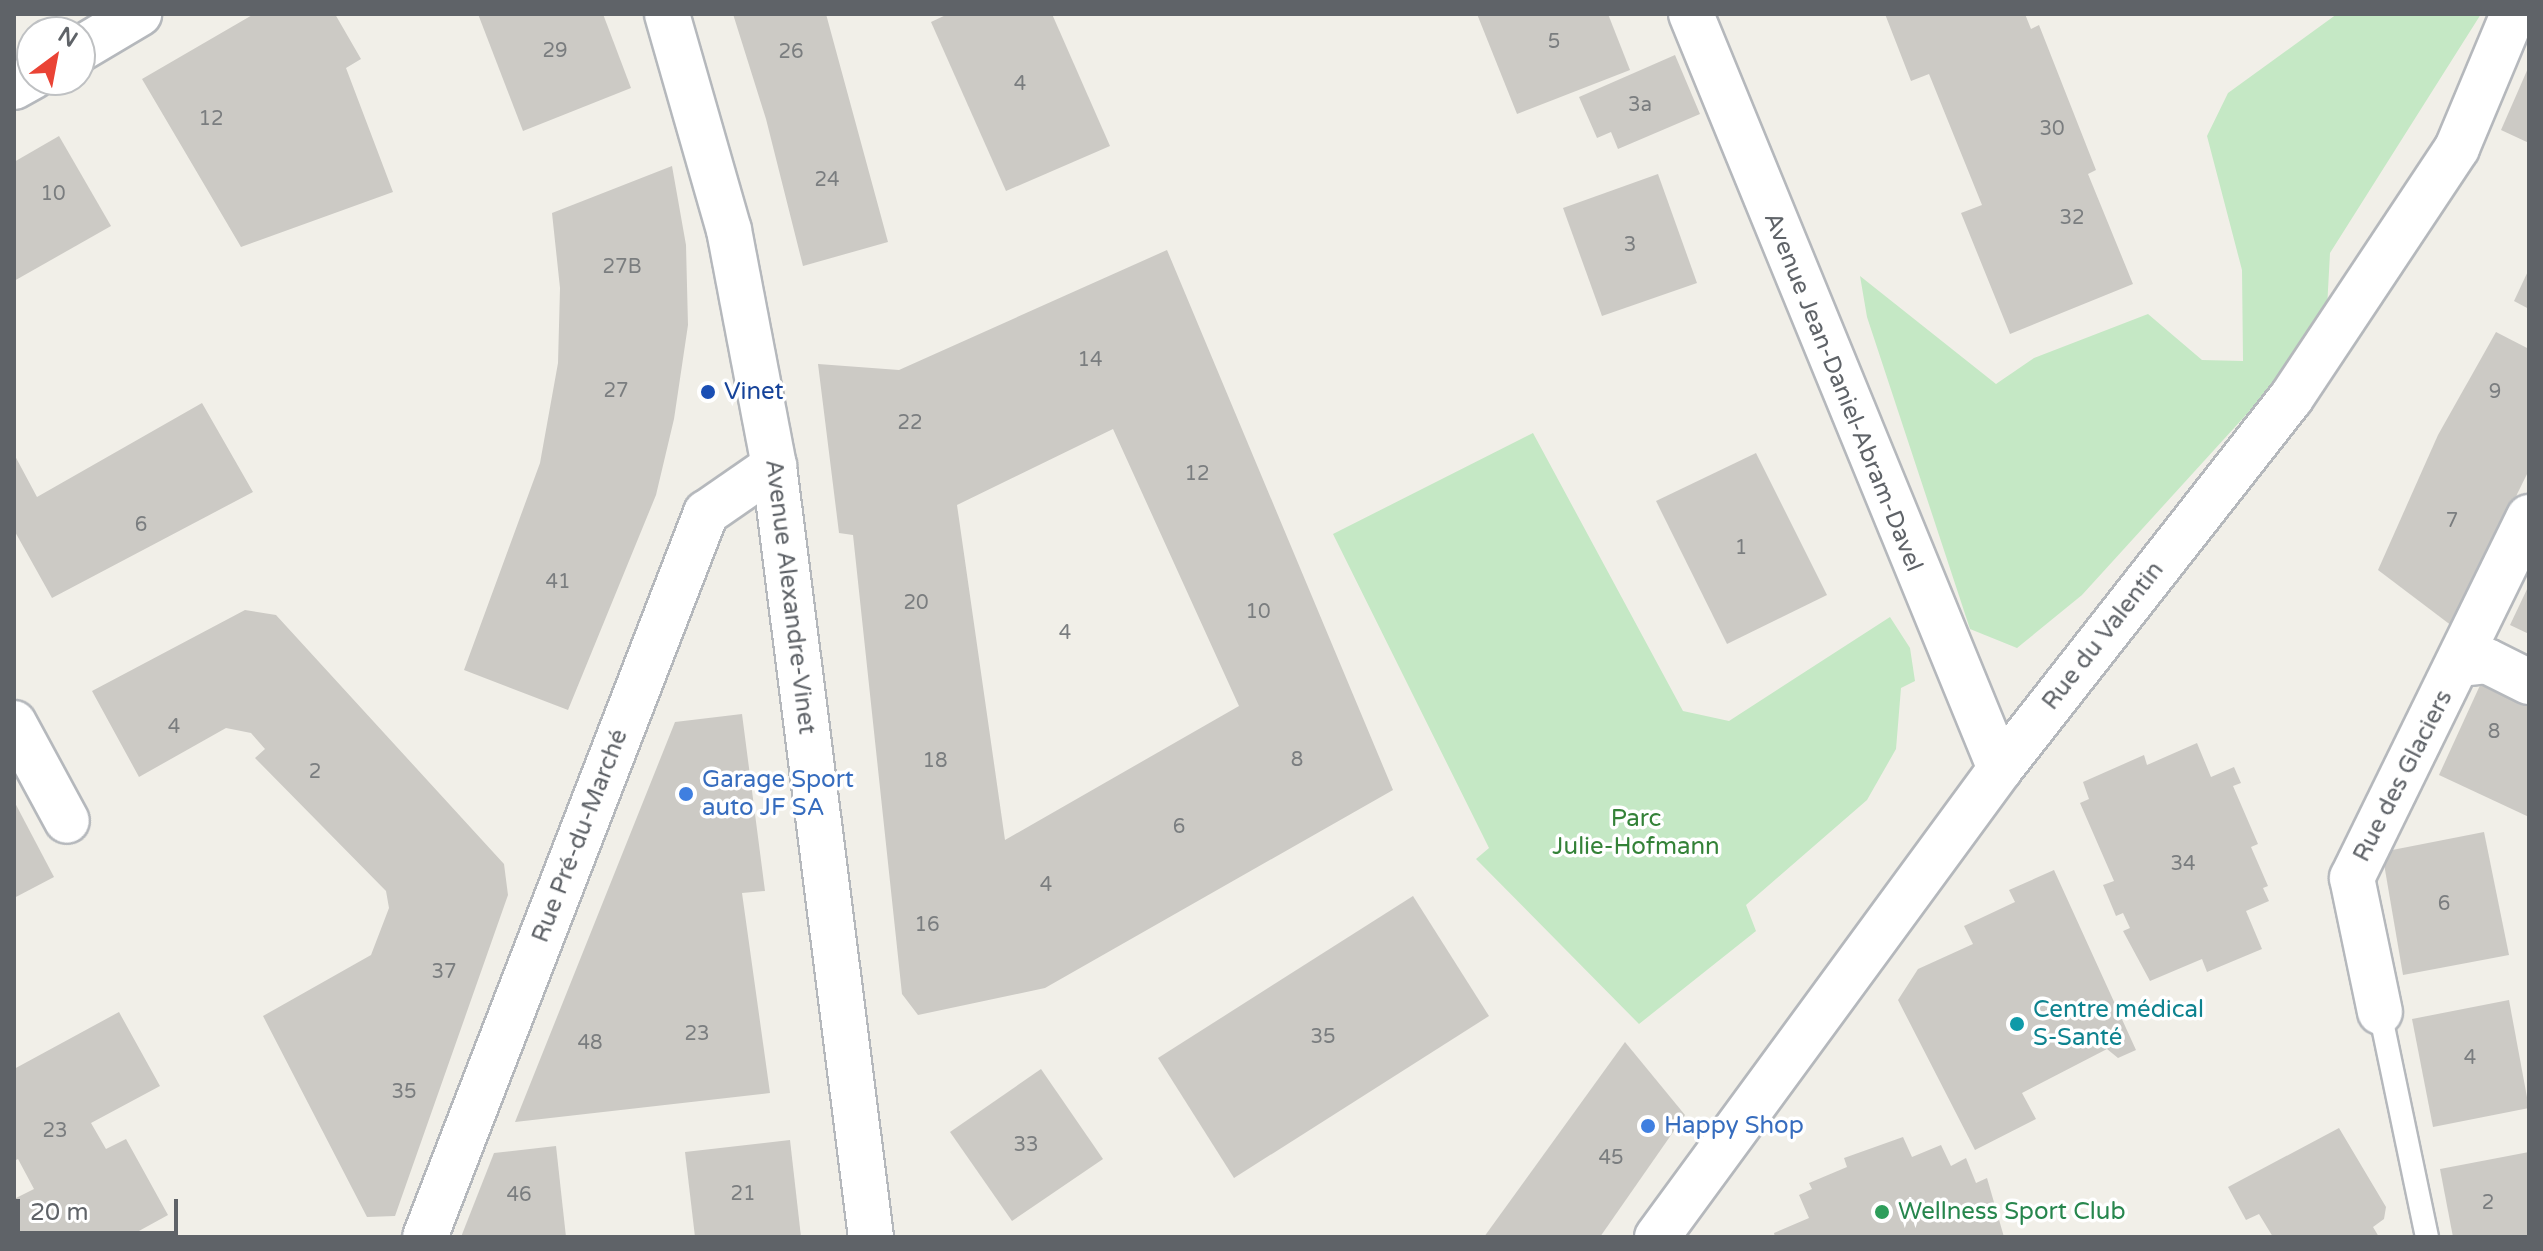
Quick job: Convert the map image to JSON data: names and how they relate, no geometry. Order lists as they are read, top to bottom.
{
  "streets": {
    "street": [
      "Avenue Jean-Daniel-Abram-Davel",
      "Avenue Alexandre-Vinet",
      "Rue du Valentin",
      "Rue des Glaciers",
      "Rue Pré-du-Marché"
    ]
  },
  "crossings": [
    ["Avenue Jean-Daniel-Abram-Davel", "Rue du Valentin"],
    ["Avenue Alexandre-Vinet", "Rue Pré-du-Marché"]
  ],
  "parks": ["Parc Julie-Hofmann"],
  "places": [
    "Vinet",
    "Garage Sport auto JF SA",
    "Centre médical S-Santé",
    "Happy Shop",
    "Wellness Sport Club"
  ],
  "house_numbers": [
    "5",
    "29",
    "26",
    "4",
    "3a",
    "12",
    "30",
    "24",
    "10",
    "32",
    "3",
    "27B",
    "14",
    "27",
    "9",
    "22",
    "12",
    "7",
    "6",
    "1",
    "41",
    "20",
    "10",
    "4",
    "4",
    "8",
    "8",
    "18",
    "2",
    "6",
    "34",
    "4",
    "6",
    "16",
    "37",
    "23",
    "35",
    "48",
    "4",
    "35",
    "23",
    "33",
    "45",
    "21",
    "46",
    "2"
  ],
  "scale_bar": "20 m",
  "north": "top right"
}
